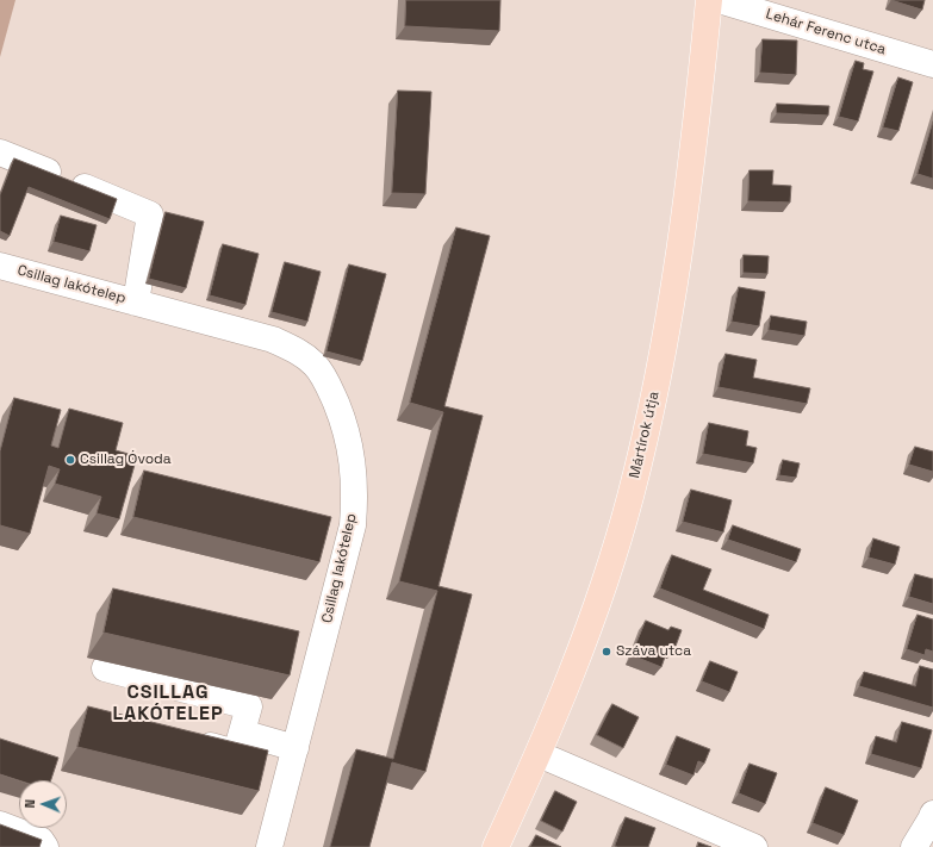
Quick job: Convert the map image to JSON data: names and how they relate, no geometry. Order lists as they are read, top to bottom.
{
  "streets": {
    "main road": ["Mártírok útja"],
    "street": ["Lehár Ferenc utca", "Csillag lakótelep"]
  },
  "districts": ["CSILLAG LAKÓTELEP"],
  "places": ["Csillag Óvoda", "Száva utca"],
  "north": "left"
}
